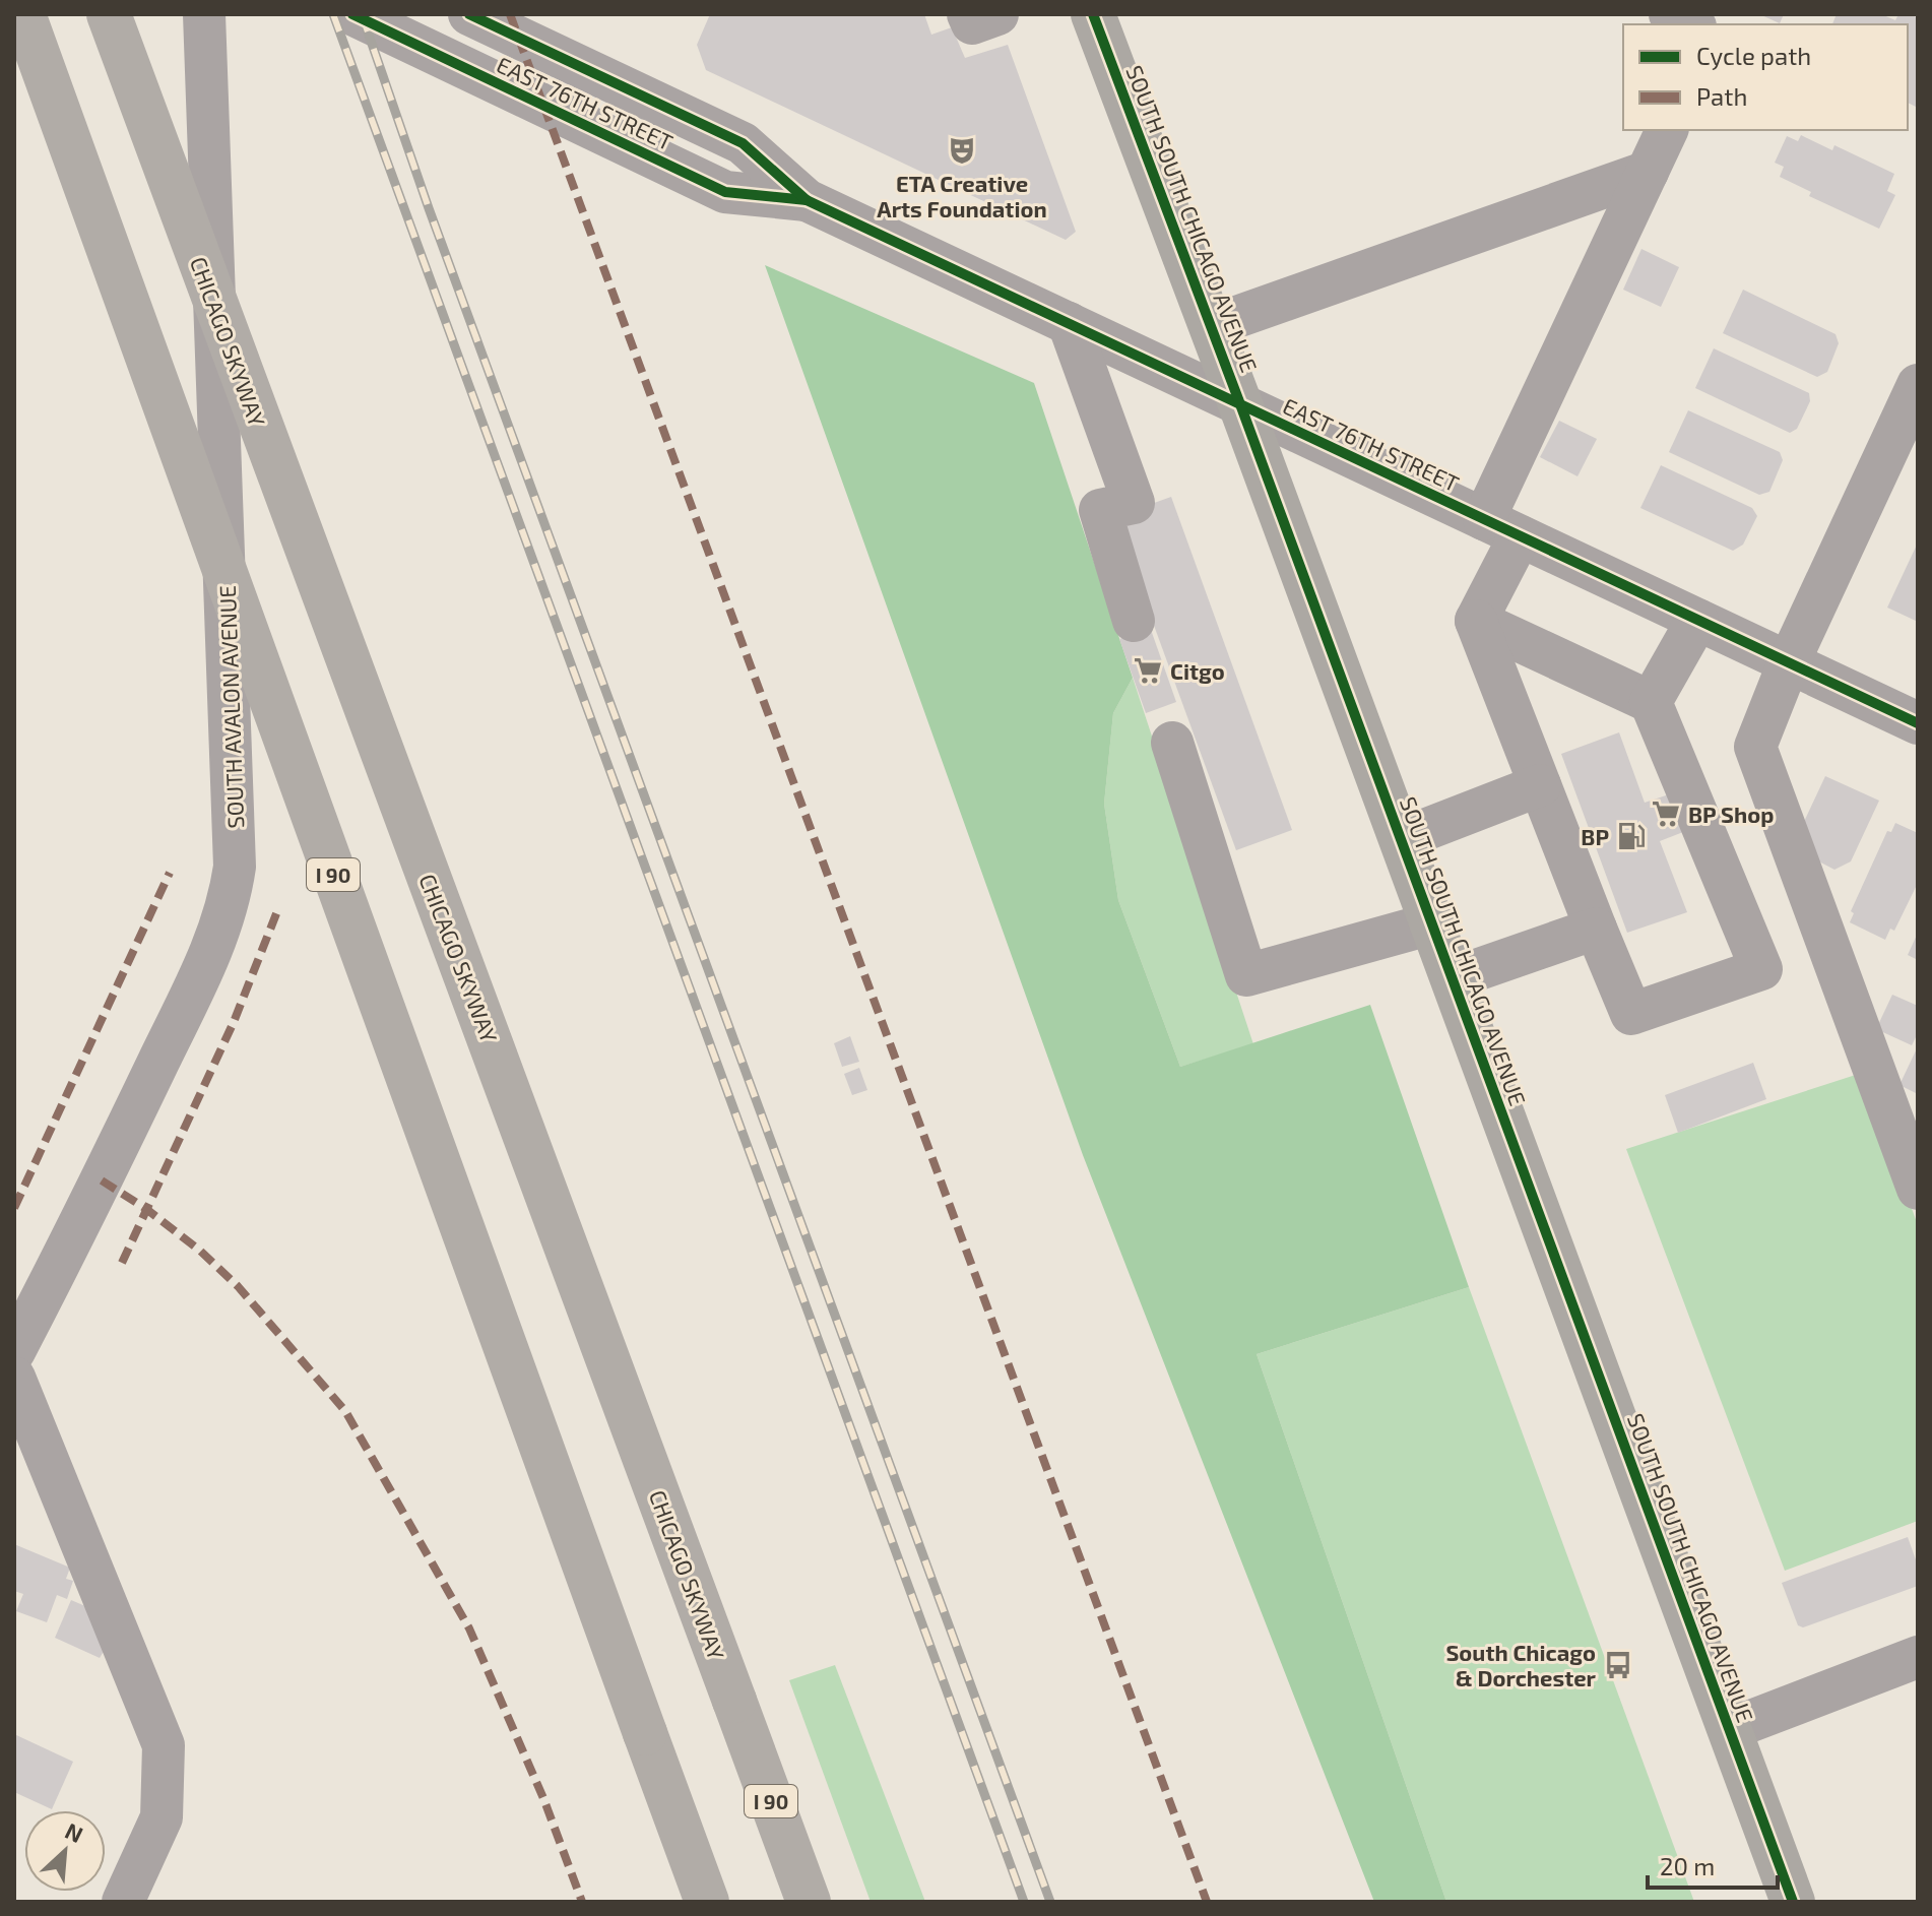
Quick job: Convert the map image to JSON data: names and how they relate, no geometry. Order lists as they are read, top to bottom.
{
  "streets": {
    "highway": ["CHICAGO SKYWAY", "I 90"],
    "main road": ["SOUTH SOUTH CHICAGO AVENUE"],
    "street": ["EAST 76TH STREET", "SOUTH AVALON AVENUE"]
  },
  "crossings": [
    ["EAST 76TH STREET", "SOUTH SOUTH CHICAGO AVENUE"]
  ],
  "places": {
    "theatre": ["ETA Creative Arts Foundation"],
    "supermarket": ["Citgo", "BP Shop"],
    "fuel station": ["BP"],
    "bus stop": ["South Chicago & Dorchester"]
  },
  "legend": ["Cycle path", "Path"],
  "scale_bar": "20 m",
  "north": "top right"
}
